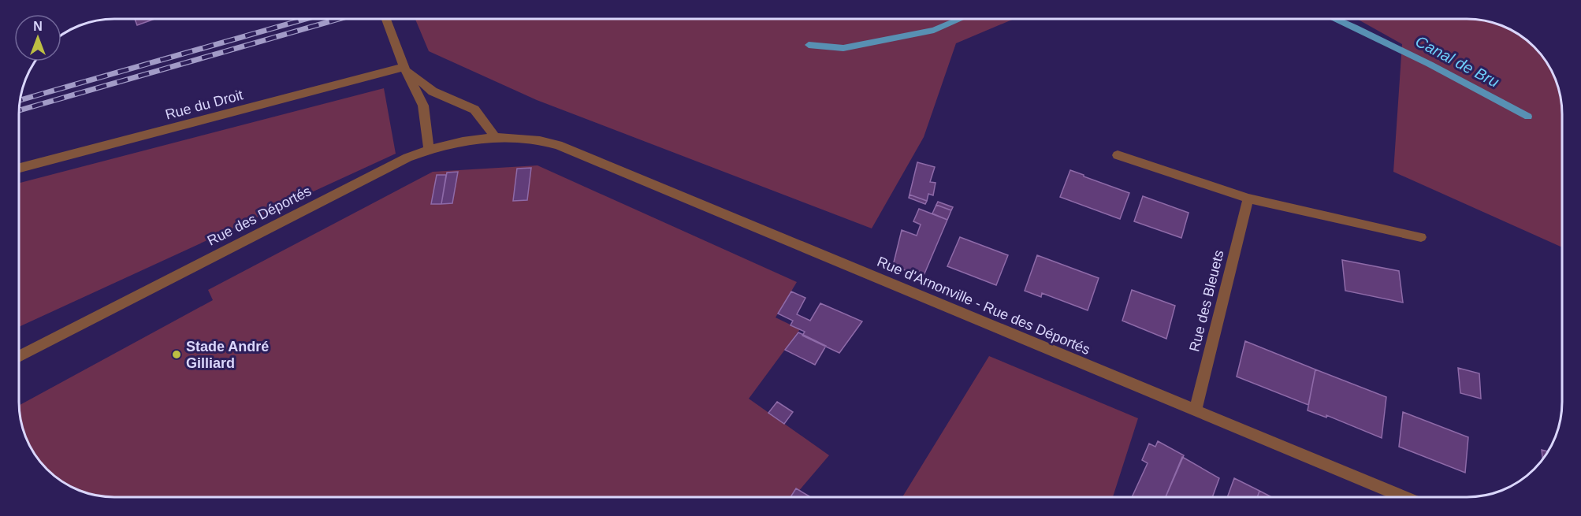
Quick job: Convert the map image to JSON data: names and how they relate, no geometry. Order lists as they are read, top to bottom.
{
  "streets": {
    "street": [
      "Rue du Droit",
      "Rue des Déportés",
      "Rue des Bleuets",
      "Rue d'Arnonville - Rue des Déportés"
    ]
  },
  "crossings": [
    ["Rue des Déportés", "Rue d'Arnonville - Rue des Déportés"],
    ["Rue des Bleuets", "Rue d'Arnonville - Rue des Déportés"]
  ],
  "water": ["Canal de Bru"],
  "places": ["Stade André Gilliard"],
  "north": "top"
}
